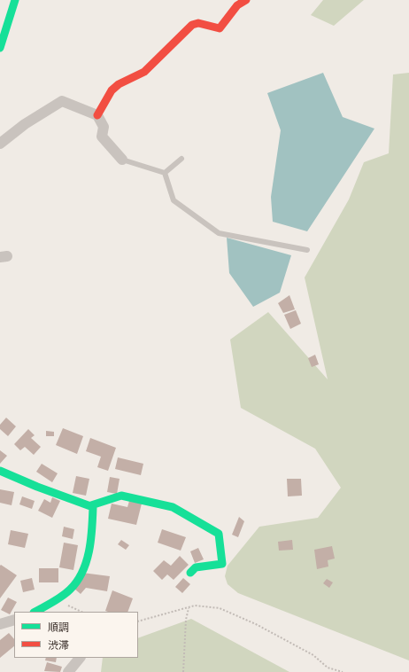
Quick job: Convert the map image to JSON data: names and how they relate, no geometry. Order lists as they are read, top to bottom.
{
  "legend": ["順調", "渋滞"]
}
